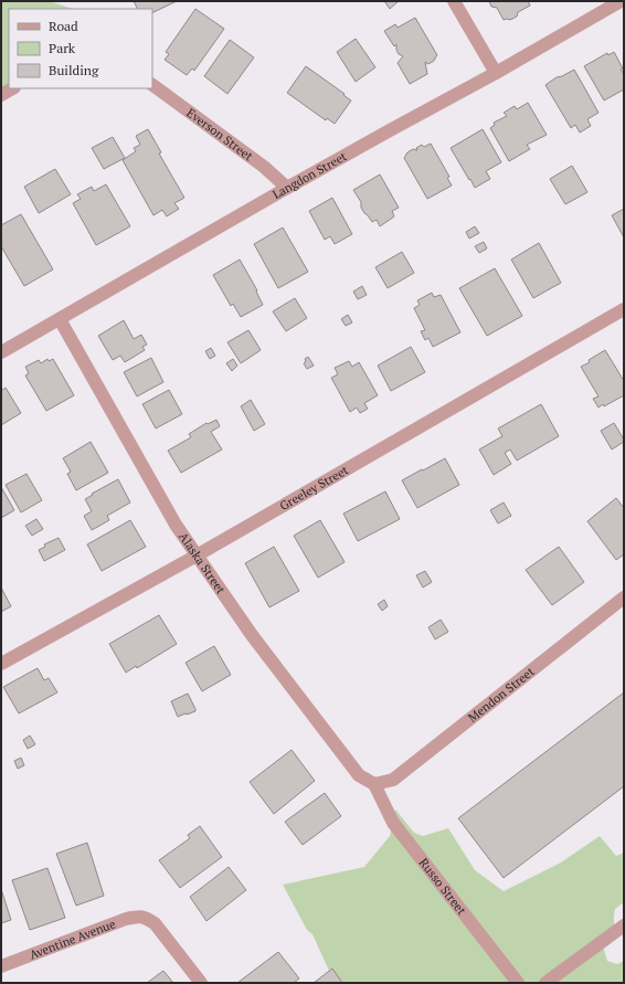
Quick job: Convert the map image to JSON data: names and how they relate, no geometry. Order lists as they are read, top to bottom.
{
  "streets": {
    "street": [
      "Everson Street",
      "Langdon Street",
      "Greeley Street",
      "Alaska Street",
      "Mendon Street",
      "Russo Street",
      "Aventine Avenue"
    ]
  },
  "crossings": [
    ["Everson Street", "Langdon Street"],
    ["Langdon Street", "Alaska Street"],
    ["Greeley Street", "Alaska Street"],
    ["Alaska Street", "Mendon Street"],
    ["Alaska Street", "Russo Street"],
    ["Mendon Street", "Russo Street"]
  ],
  "legend": ["Road", "Park", "Building"]
}
